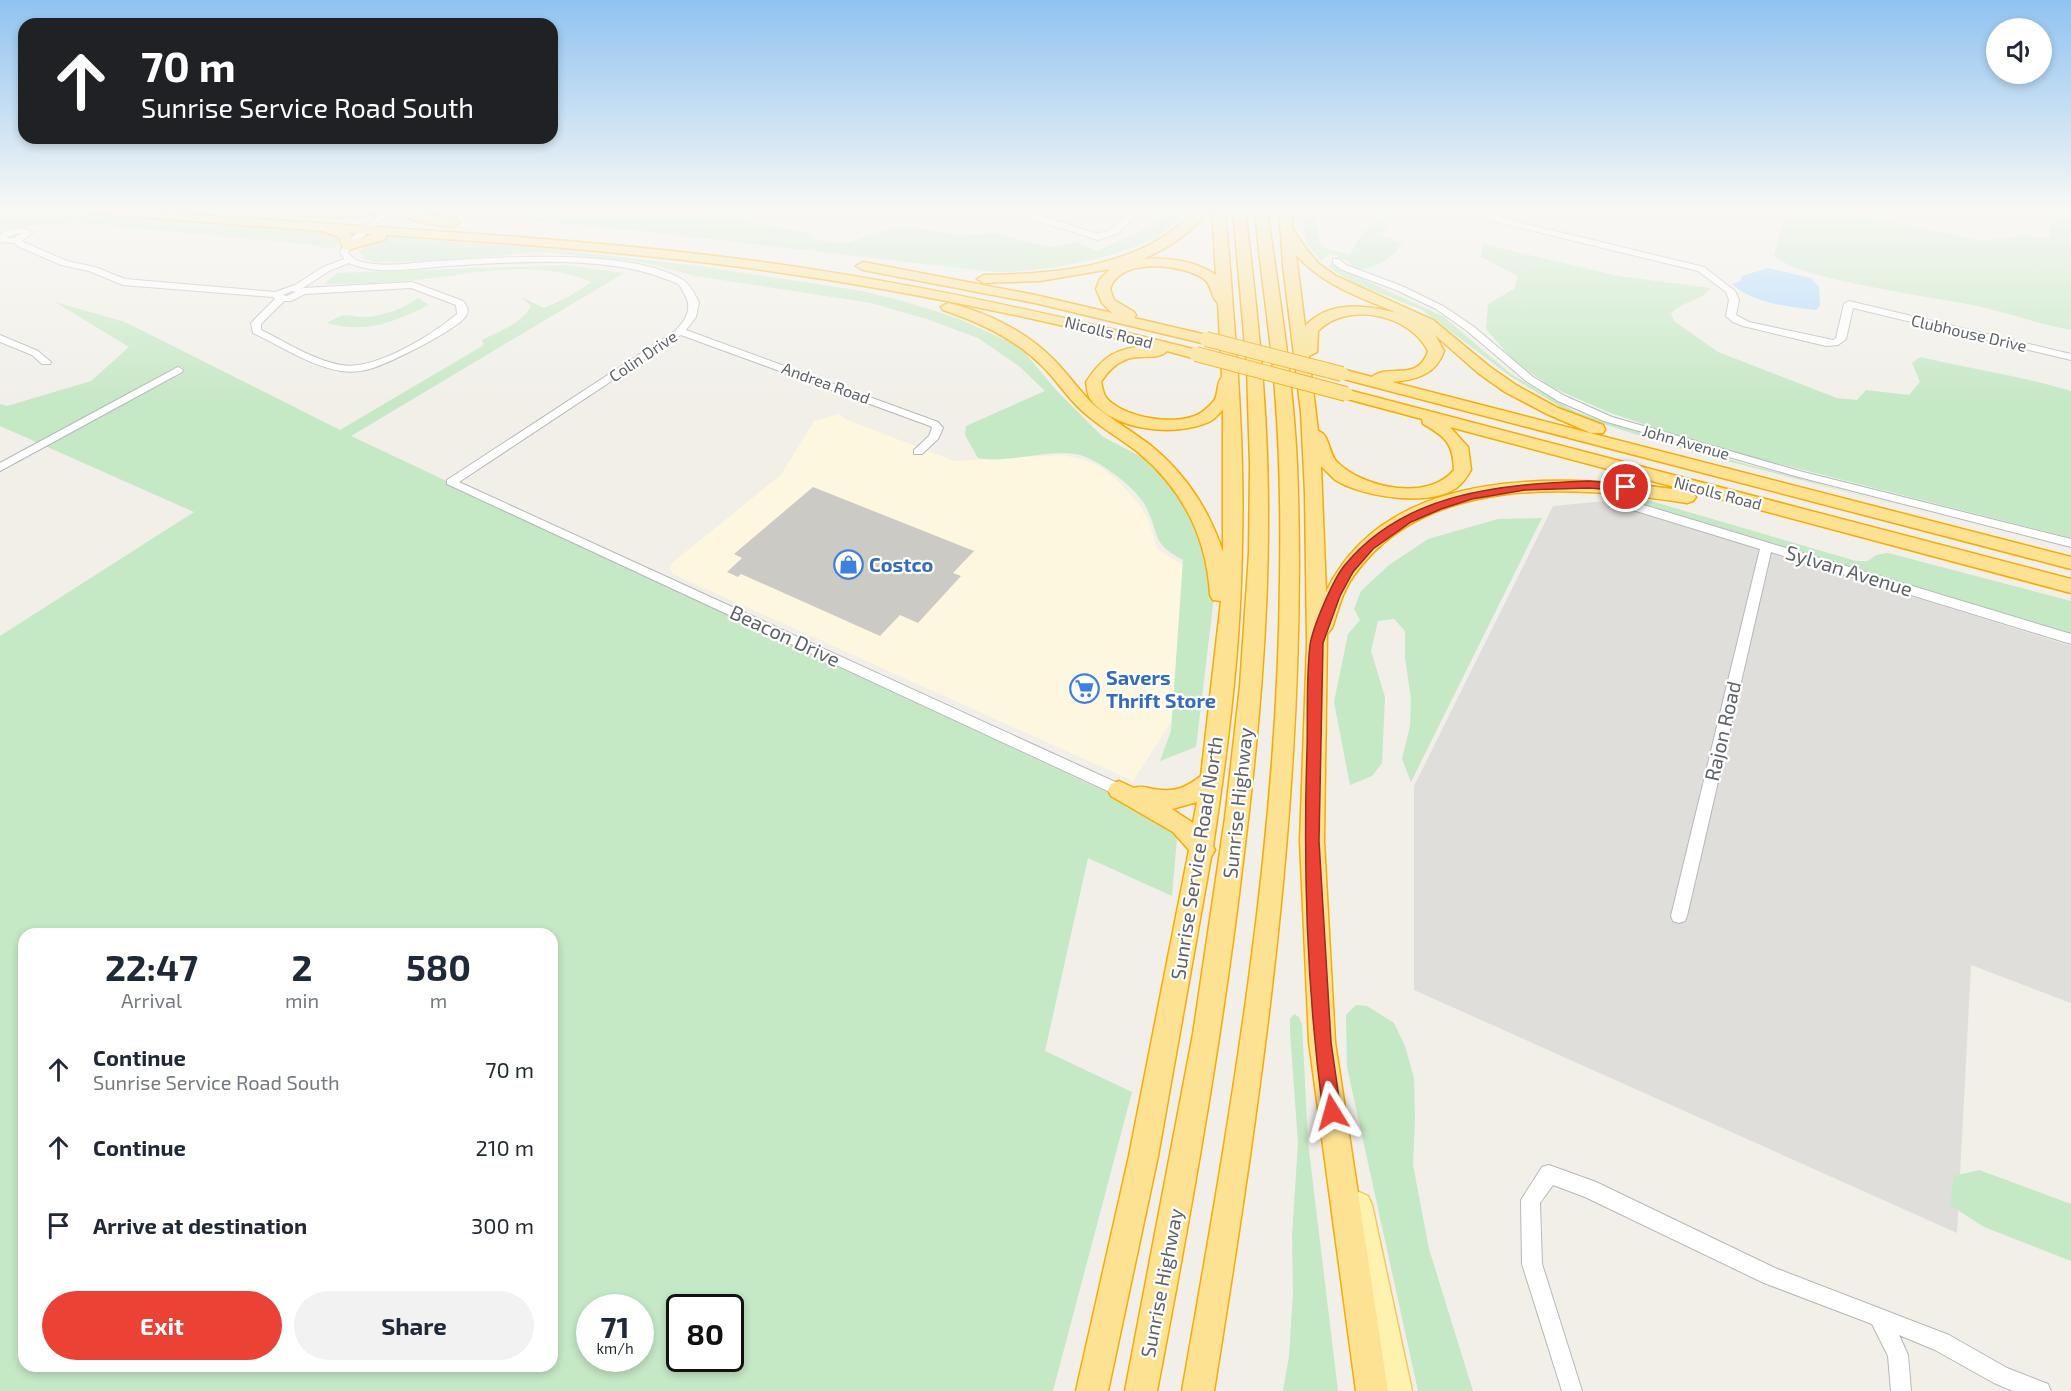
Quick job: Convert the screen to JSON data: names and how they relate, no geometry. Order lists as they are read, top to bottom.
{
  "streets": {
    "highway": ["Nicolls Road", "Sunrise Highway", "Sunrise Service Road North"],
    "street": [
      "Clubhouse Drive",
      "Colin Drive",
      "Andrea Road",
      "John Avenue",
      "Sylvan Avenue",
      "Beacon Drive",
      "Rajon Road"
    ]
  },
  "crossings": [
    ["Nicolls Road", "Sunrise Service Road North"],
    ["Colin Drive", "Andrea Road"],
    ["Colin Drive", "Beacon Drive"],
    ["Sylvan Avenue", "Rajon Road"]
  ],
  "places": {
    "shop": ["Costco"],
    "supermarket": ["Savers Thrift Store"]
  },
  "page": {
    "turn": ["70 m", "Sunrise Service Road South"],
    "eta": [
      "22:47",
      "Arrival",
      "2",
      "min",
      "580",
      "m"
    ],
    "list": [
      {
        "name": "Continue",
        "note": "Sunrise Service Road South",
        "value": "70 m"
      },
      {
        "name": "Continue",
        "value": "210 m"
      },
      {
        "name": "Arrive at destination",
        "value": "300 m"
      }
    ],
    "buttons": ["Exit", "Share"],
    "speed": "71 km/h",
    "limit": "80"
  }
}
